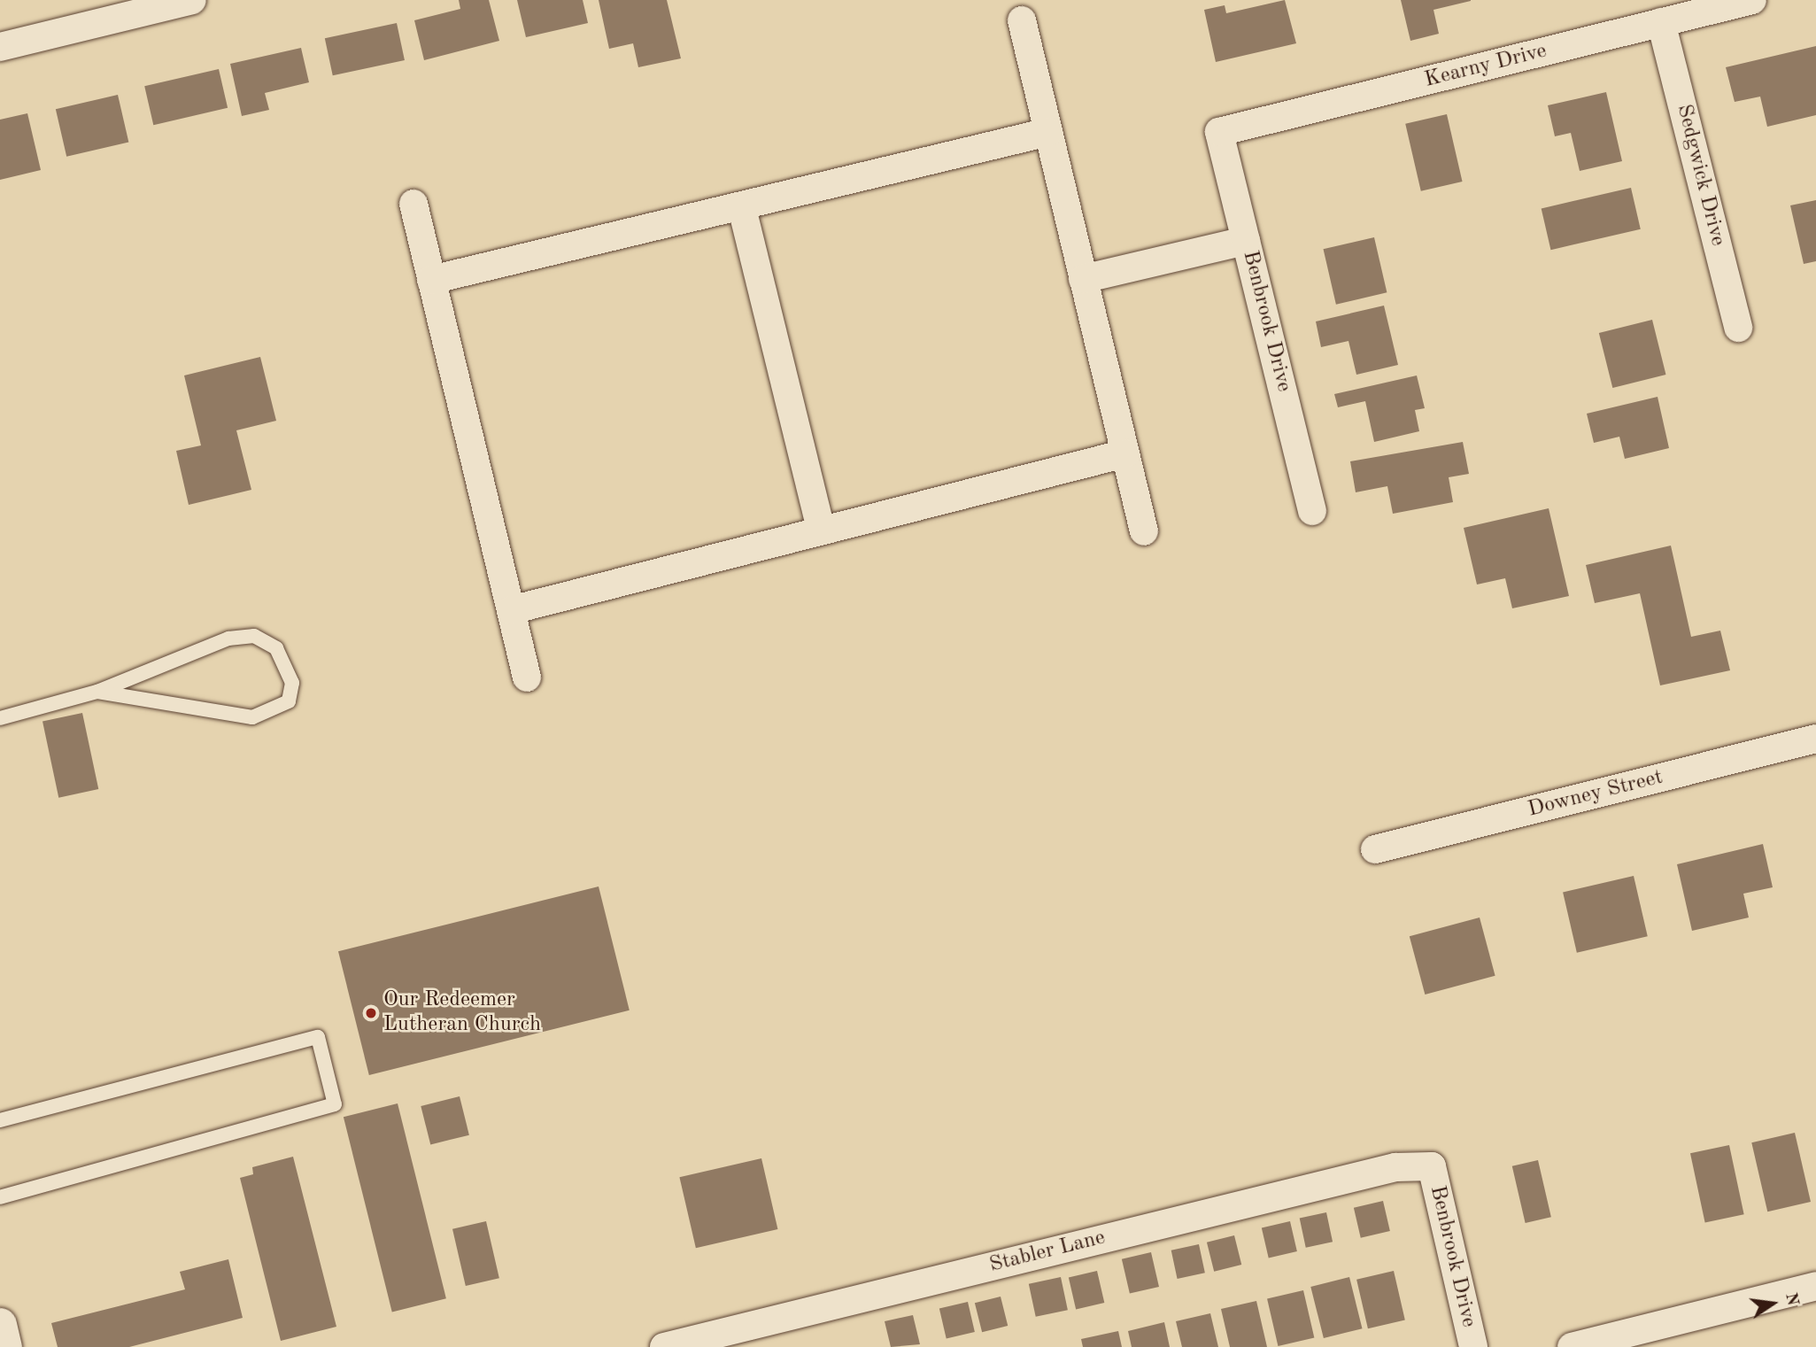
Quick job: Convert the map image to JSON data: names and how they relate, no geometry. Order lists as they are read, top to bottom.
{
  "streets": {
    "street": [
      "Kearny Drive",
      "Sedgwick Drive",
      "Benbrook Drive",
      "Downey Street",
      "Stabler Lane"
    ]
  },
  "crossings": [
    ["Kearny Drive", "Sedgwick Drive"],
    ["Kearny Drive", "Benbrook Drive"],
    ["Benbrook Drive", "Stabler Lane"]
  ],
  "places": ["Our Redeemer Lutheran Church"],
  "north": "right"
}
